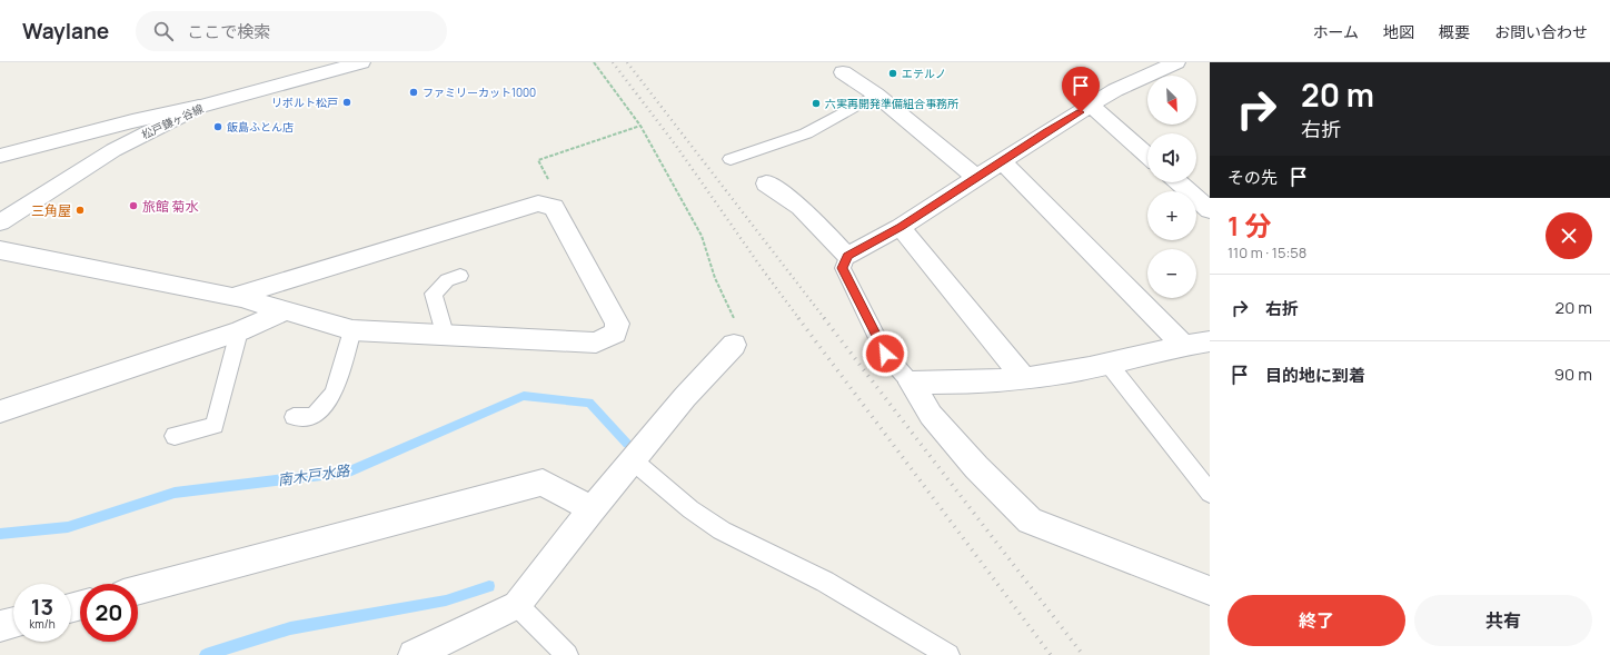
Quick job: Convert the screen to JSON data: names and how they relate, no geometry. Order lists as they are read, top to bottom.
{
  "streets": {
    "street": ["松戸鎌ヶ谷線"]
  },
  "water": ["南木戸水路"],
  "places": [
    "エテルノ",
    "ファミリーカット1000",
    "リボルト松戸",
    "六実再開発準備組合事務所",
    "飯島ふとん店",
    "旅館 菊水",
    "三角屋"
  ],
  "north": "bottom right",
  "page": {
    "header": "Waylane",
    "search": "ここで検索",
    "nav": [
      "ホーム",
      "地図",
      "概要",
      "お問い合わせ"
    ],
    "turn": ["20 m", "右折"],
    "map_buttons": ["+", "−"],
    "then": "その先",
    "heading": ["1 分", "110 m · 15:58"],
    "list": [
      {
        "name": "右折",
        "value": "20 m"
      },
      {
        "name": "目的地に到着",
        "value": "90 m"
      }
    ],
    "speed": "13 km/h",
    "limit": "20",
    "buttons": ["終了", "共有"]
  }
}
